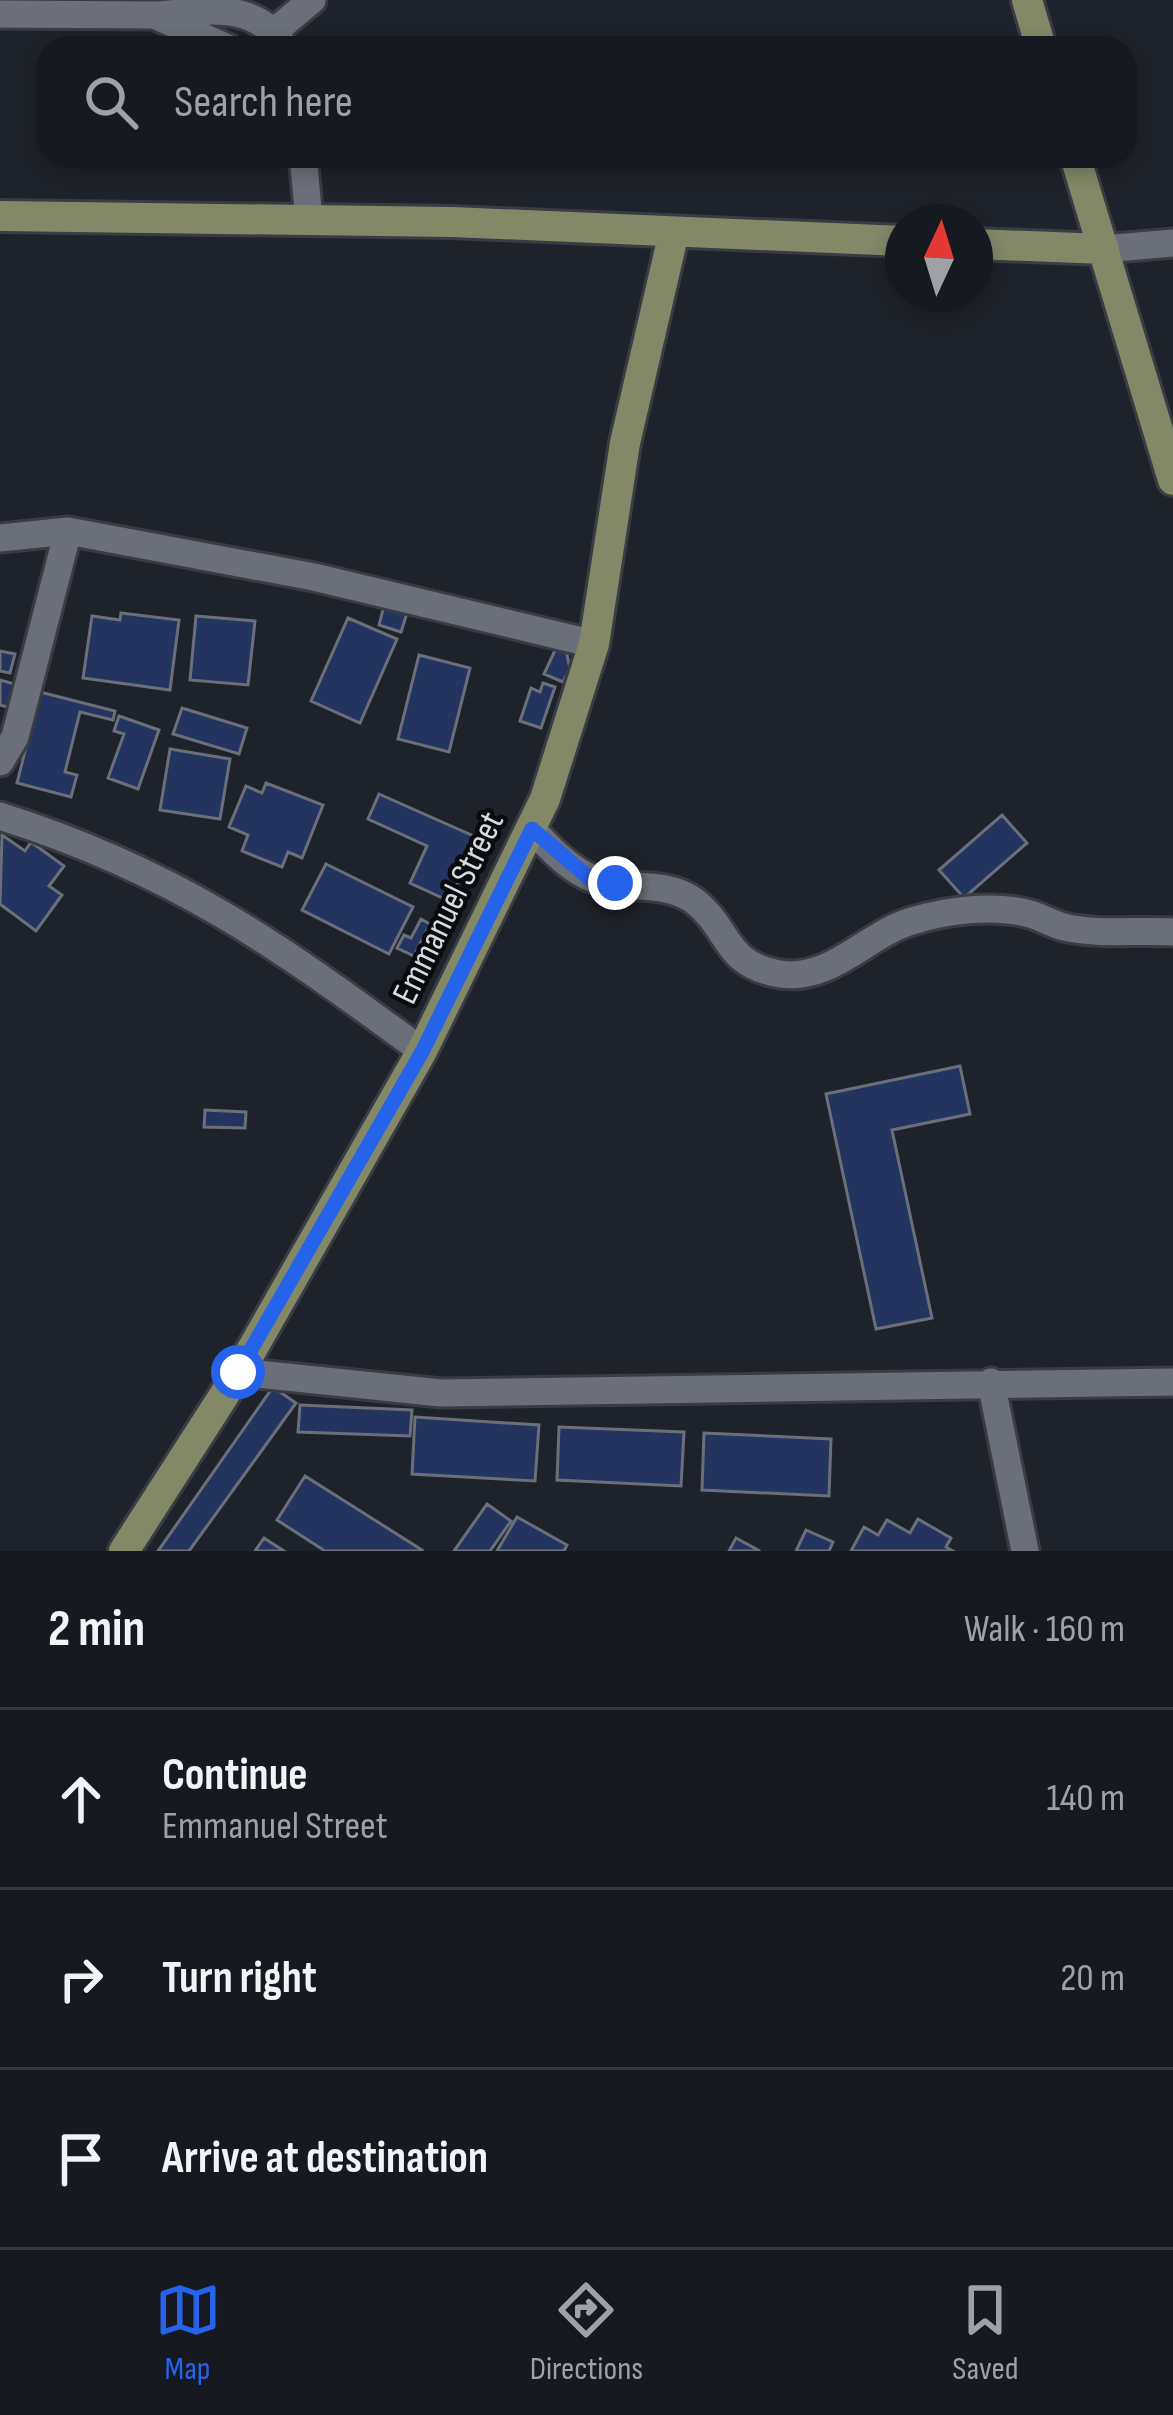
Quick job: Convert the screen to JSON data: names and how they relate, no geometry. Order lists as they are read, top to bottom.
{
  "streets": {
    "main road": ["Emmanuel Street"]
  },
  "north": "top",
  "page": {
    "search": "Search here",
    "heading": ["2 min", "Walk · 160 m"],
    "list": [
      ["Continue", "Emmanuel Street", "140 m"],
      ["Turn right", "20 m"],
      "Arrive at destination"
    ],
    "nav": ["Map", "Directions", "Saved"]
  }
}
